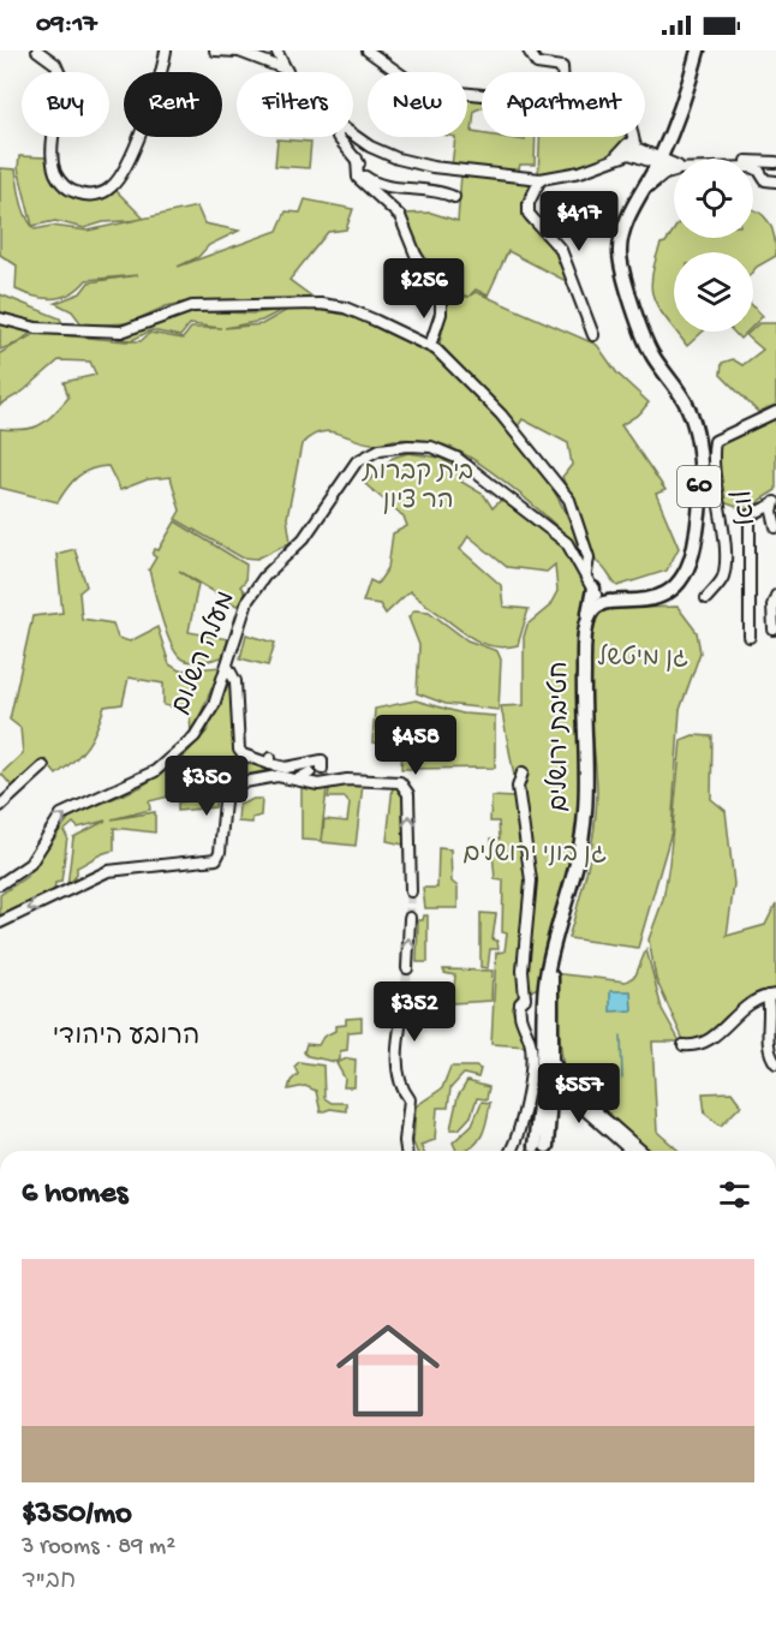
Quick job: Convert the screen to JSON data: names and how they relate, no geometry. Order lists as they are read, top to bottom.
{
  "streets": {
    "highway": ["60", "חטיבת ירושלים"],
    "street": ["נכון", "מעלה השלום"]
  },
  "one_way": ["מעלה השלום"],
  "districts": ["הרובע היהודי"],
  "parks": ["בית קברות הר ציון", "גן מיטשל", "גן בוני ירושלים"],
  "page": {
    "status": "09:17",
    "chip": [
      "Buy",
      "Rent",
      "Filters",
      "New",
      "Apartment"
    ],
    "price": [
      "$417",
      "$256",
      "$458",
      "$350",
      "$352",
      "$557"
    ],
    "heading": "6 homes",
    "list": [
      {
        "name": "$350/mo",
        "note": "3 rooms · 89 m² · חב\"ד"
      }
    ]
  }
}
